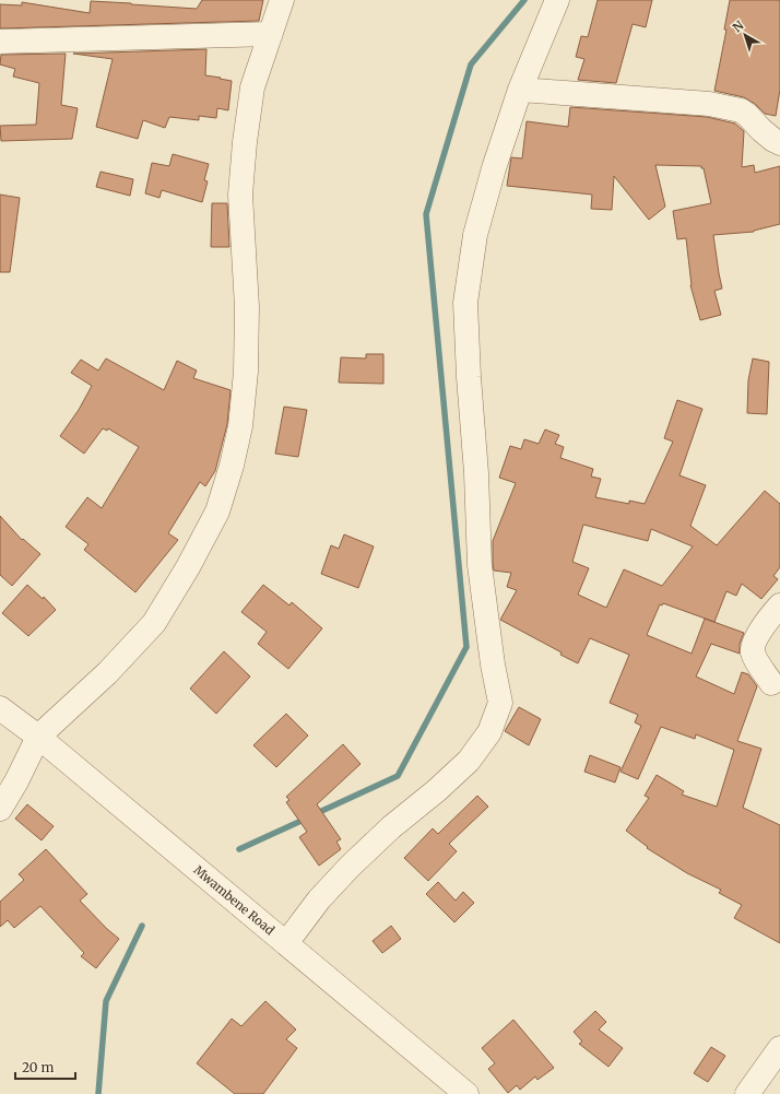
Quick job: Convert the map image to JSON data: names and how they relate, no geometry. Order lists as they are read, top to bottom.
{
  "streets": {
    "street": ["Mwambene Road"]
  },
  "scale_bar": "20 m",
  "north": "top left"
}
